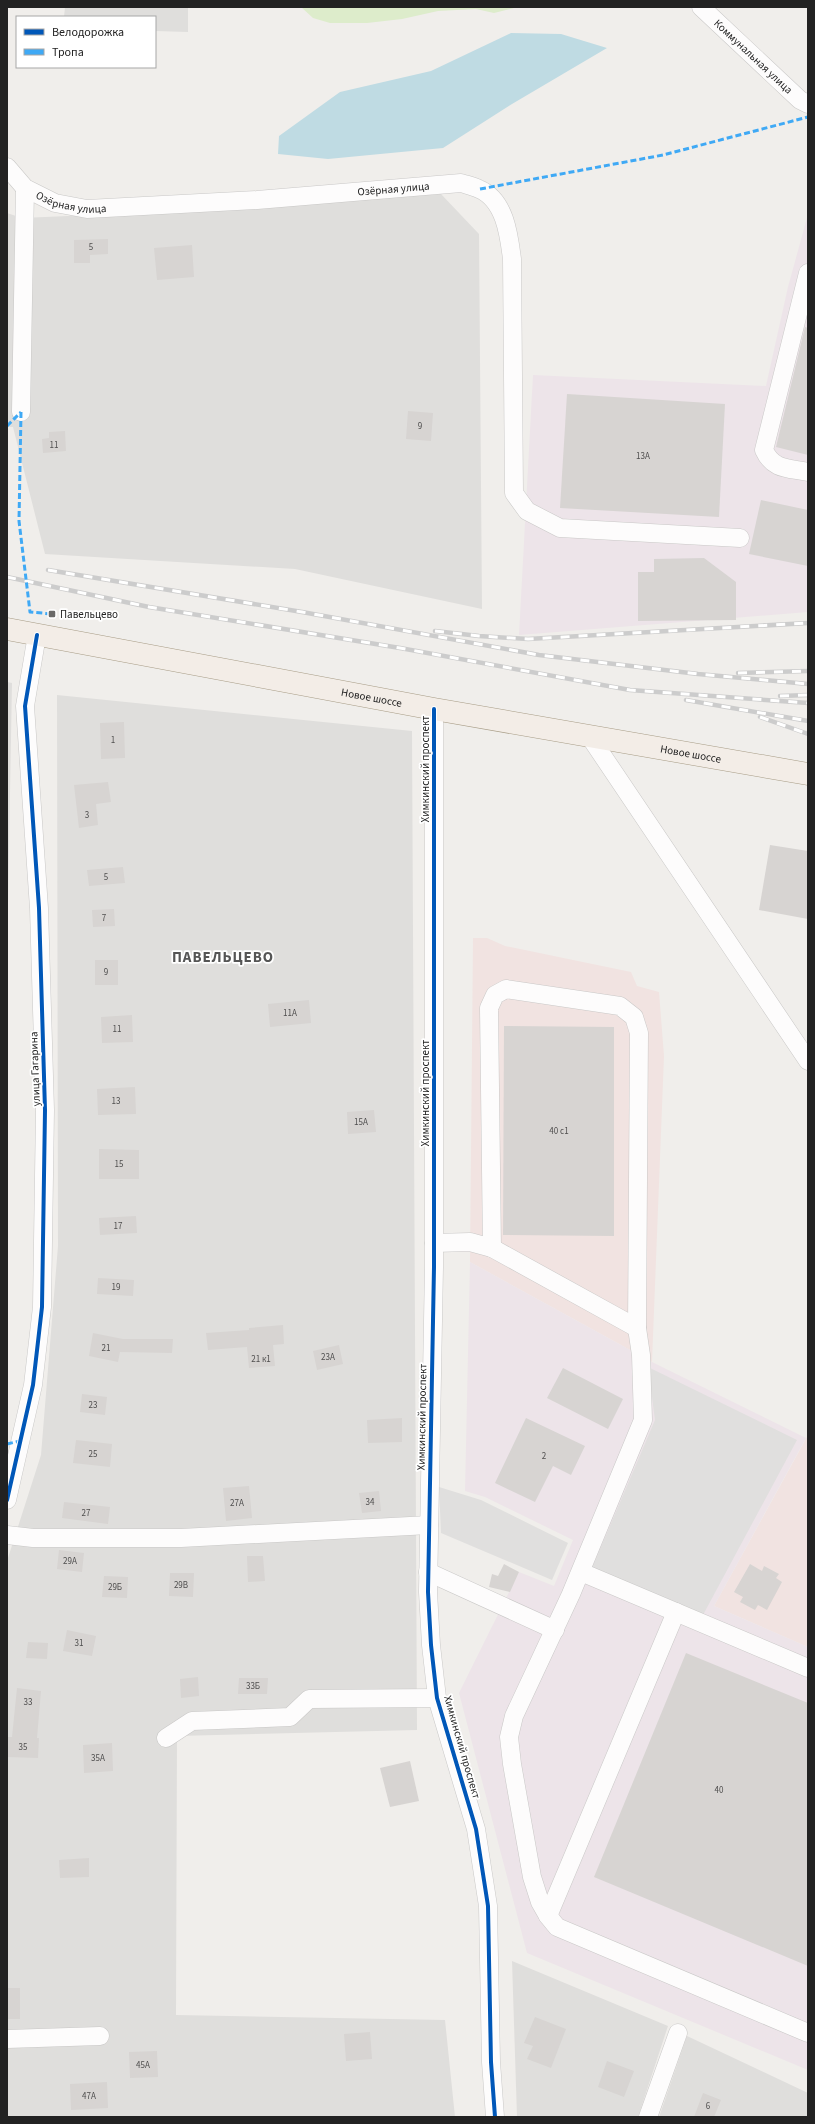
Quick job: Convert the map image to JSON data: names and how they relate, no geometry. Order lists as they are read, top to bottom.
{
  "streets": {
    "main road": ["Новое шоссе"],
    "street": [
      "Коммунальная улица",
      "Озёрная улица",
      "Химкинский проспект",
      "улица Гагарина"
    ]
  },
  "crossings": [
    ["Новое шоссе", "Химкинский проспект"],
    ["Новое шоссе", "улица Гагарина"]
  ],
  "districts": ["ПАВЕЛЬЦЕВО"],
  "places": {
    "transit": ["Павельцево"]
  },
  "house_numbers": [
    "5",
    "9",
    "11",
    "13А",
    "1",
    "3",
    "5",
    "7",
    "9",
    "11А",
    "11",
    "13",
    "15А",
    "40 с1",
    "15",
    "17",
    "19",
    "21",
    "23А",
    "21 к1",
    "23",
    "25",
    "2",
    "34",
    "27А",
    "27",
    "29А",
    "29В",
    "29Б",
    "31",
    "33Б",
    "33",
    "35",
    "35А",
    "40",
    "45А",
    "47А",
    "6"
  ],
  "legend": ["Велодорожка", "Тропа"]
}
